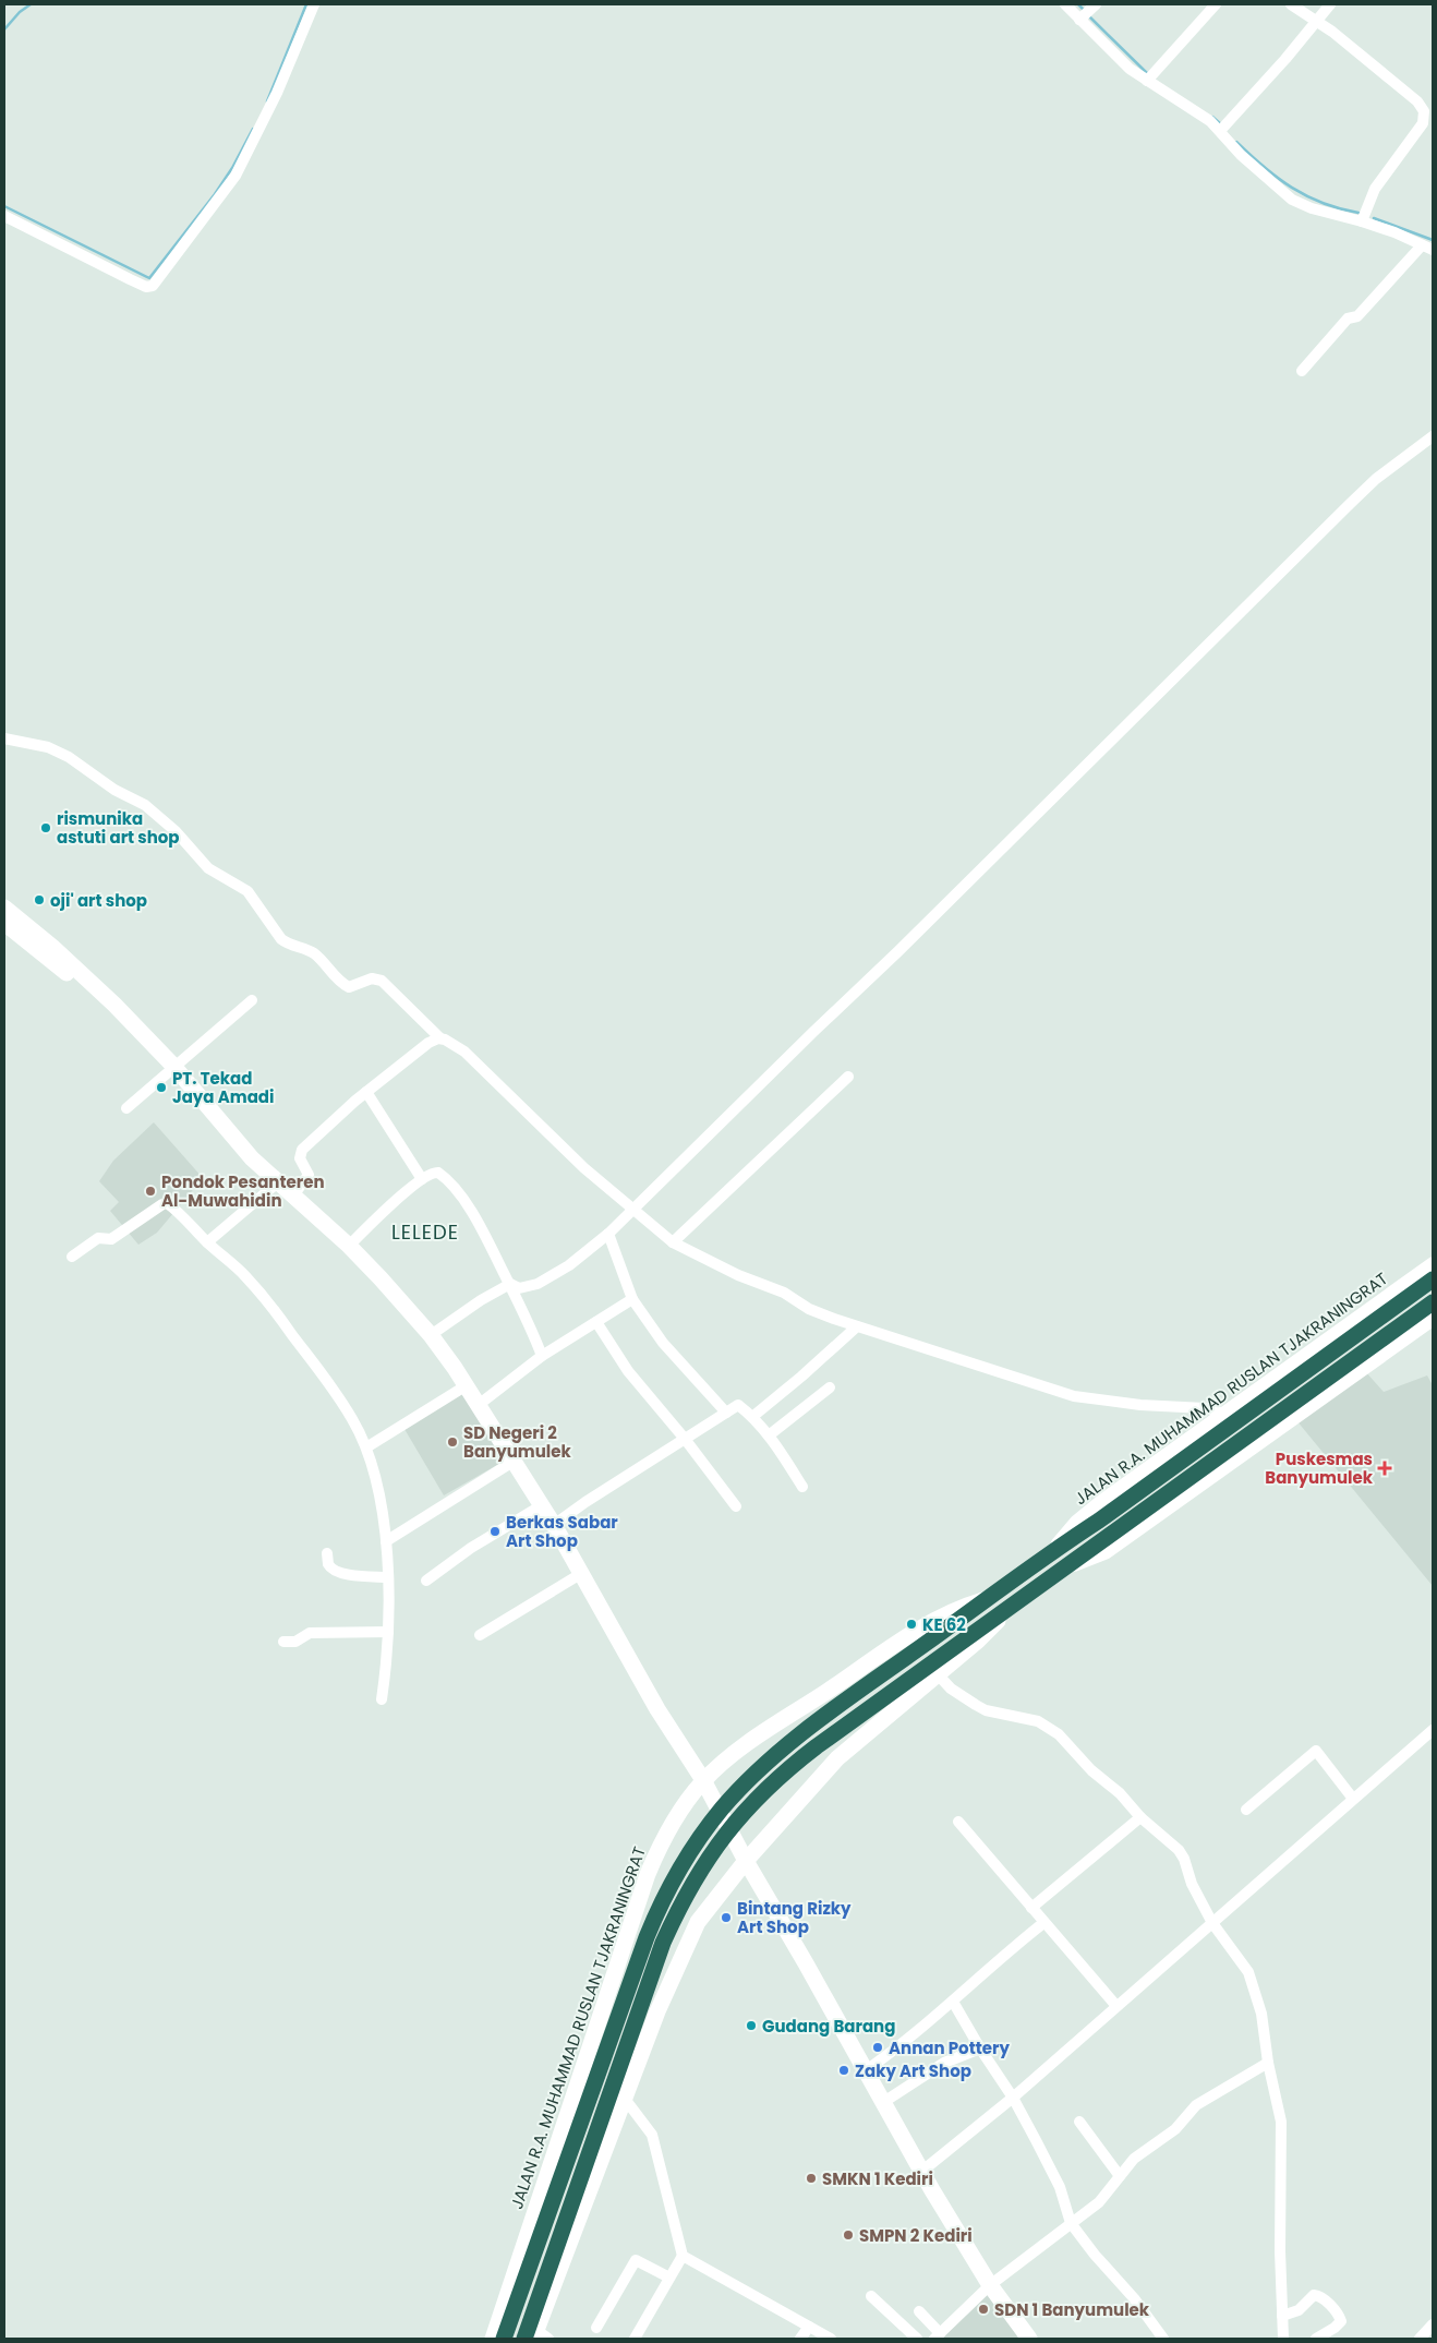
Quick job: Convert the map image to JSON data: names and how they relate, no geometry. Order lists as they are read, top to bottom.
{
  "streets": {
    "highway": ["JALAN R.A. MUHAMMAD RUSLAN TJAKRANINGRAT"]
  },
  "districts": ["LELEDE"],
  "places": {
    "other": [
      "rismunika astuti art shop",
      "oji' art shop",
      "PT. Tekad Jaya Amadi",
      "Pondok Pesanteren Al-Muwahidin",
      "SD Negeri 2 Banyumulek",
      "Berkas Sabar Art Shop",
      "KE 62",
      "Bintang Rizky Art Shop",
      "Gudang Barang",
      "Annan Pottery",
      "Zaky Art Shop",
      "SMKN 1 Kediri",
      "SMPN 2 Kediri",
      "SDN 1 Banyumulek"
    ],
    "health": ["Puskesmas Banyumulek"]
  }
}
